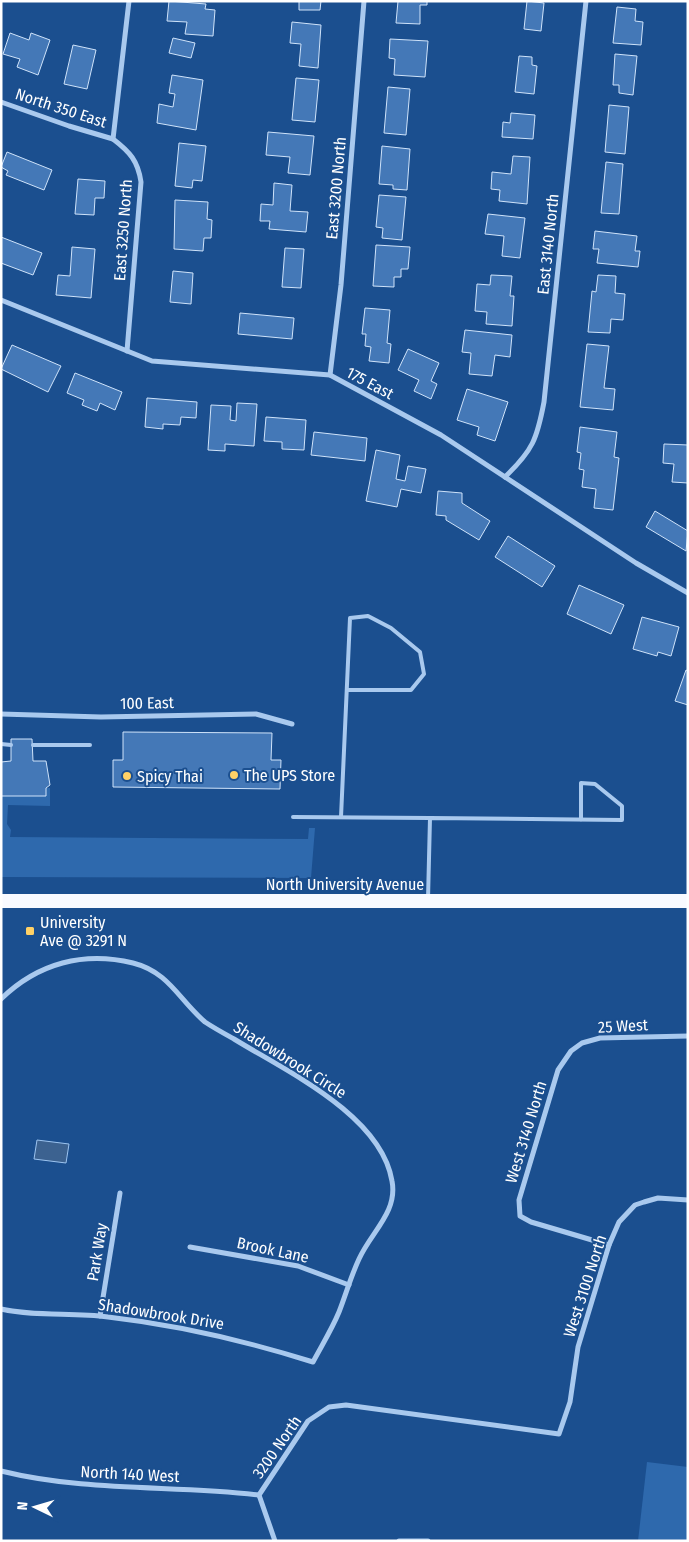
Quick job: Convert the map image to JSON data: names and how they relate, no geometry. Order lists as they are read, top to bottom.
{
  "streets": {
    "highway": ["North University Avenue"],
    "street": [
      "North 350 East",
      "East 3200 North",
      "East 3250 North",
      "East 3140 North",
      "175 East",
      "100 East",
      "25 West",
      "Shadowbrook Circle",
      "West 3140 North",
      "Brook Lane",
      "Park Way",
      "West 3100 North",
      "Shadowbrook Drive",
      "3200 North",
      "North 140 West"
    ]
  },
  "crossings": [
    ["North 350 East", "East 3250 North"],
    ["East 3200 North", "175 East"],
    ["East 3250 North", "175 East"],
    ["East 3140 North", "175 East"],
    ["25 West", "West 3140 North"],
    ["Shadowbrook Circle", "Brook Lane"],
    ["Shadowbrook Circle", "Shadowbrook Drive"],
    ["West 3140 North", "West 3100 North"],
    ["Park Way", "Shadowbrook Drive"],
    ["West 3100 North", "3200 North"],
    ["3200 North", "North 140 West"]
  ],
  "places": {
    "other": ["The UPS Store", "Spicy Thai"],
    "transit": ["University Ave @ 3291 N"]
  },
  "north": "left"
}
